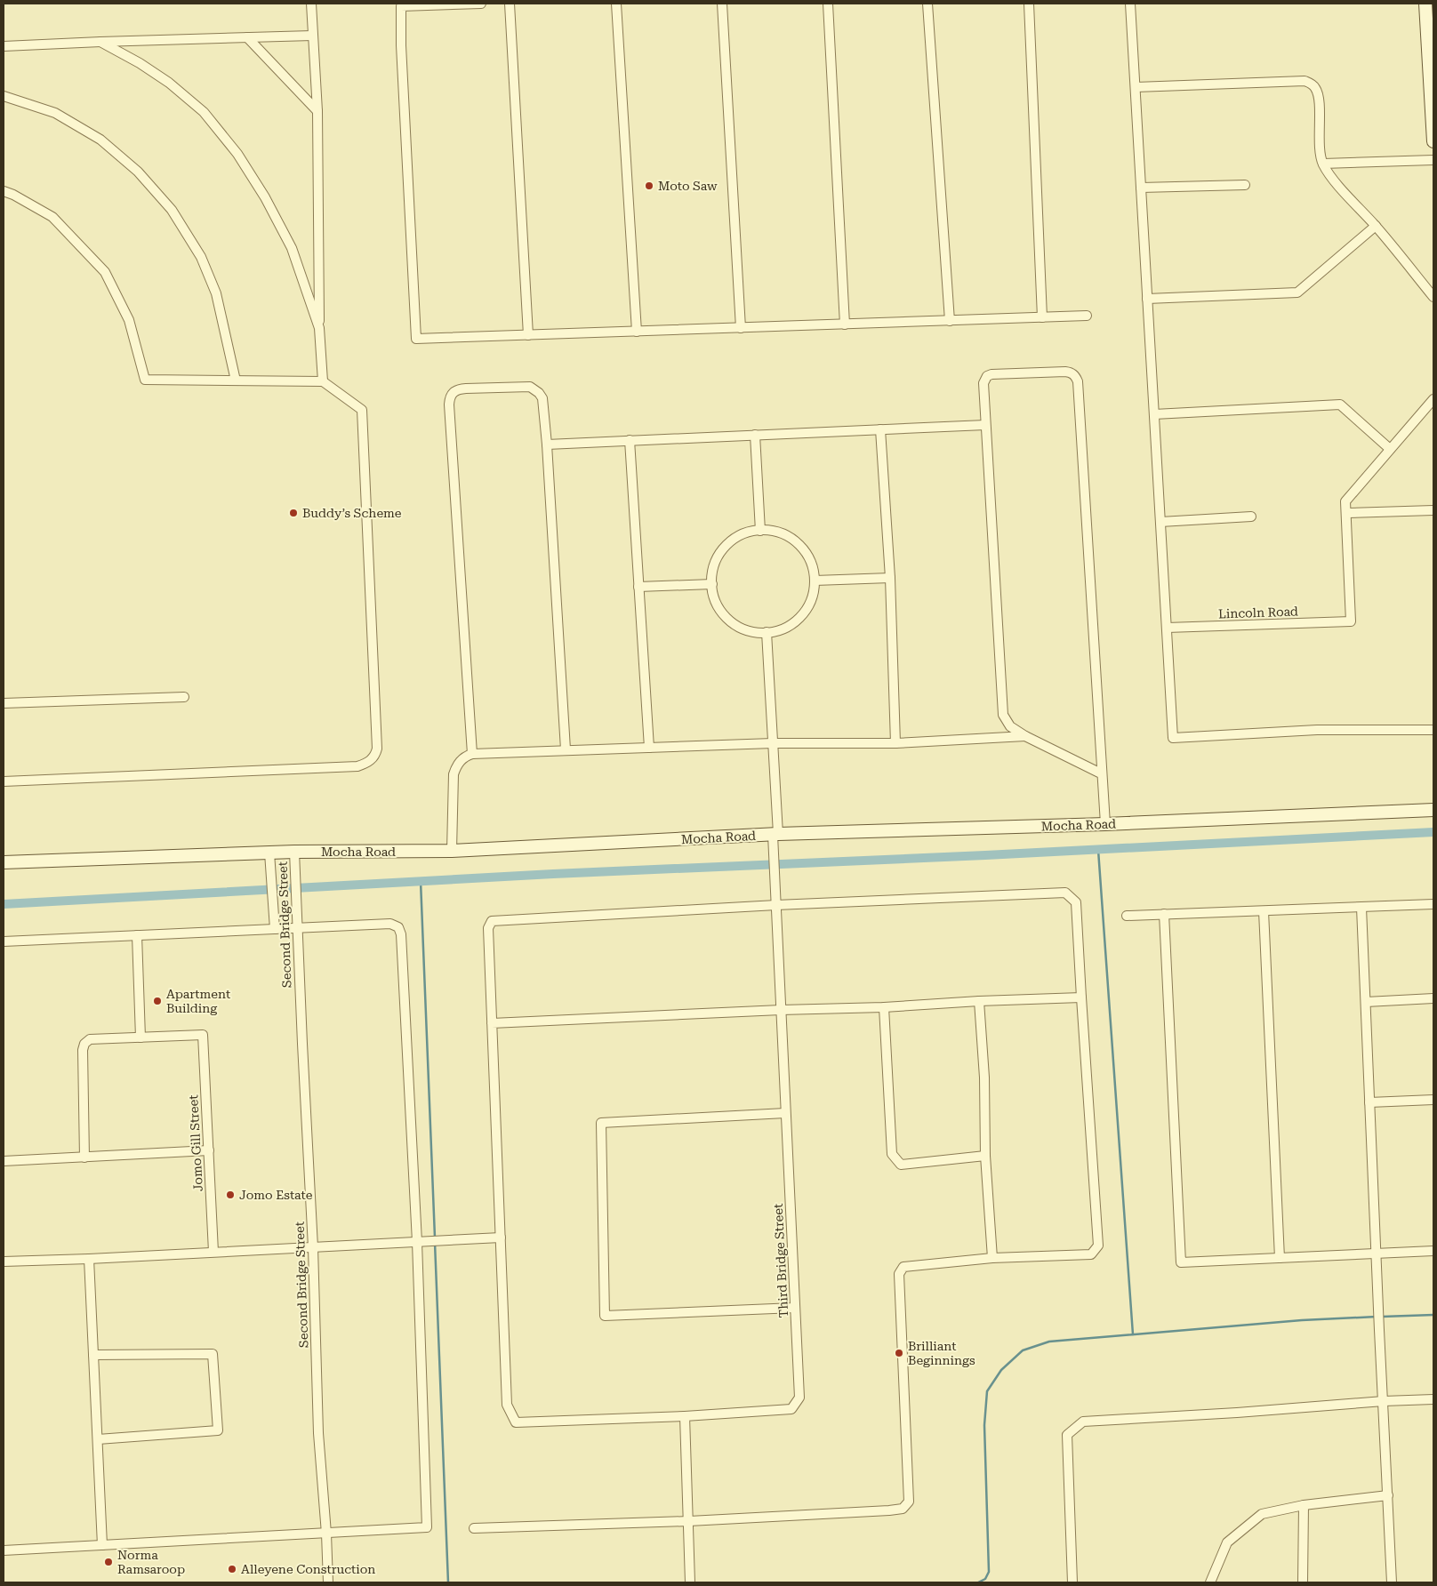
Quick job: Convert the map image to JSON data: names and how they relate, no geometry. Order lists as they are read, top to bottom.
{
  "streets": {
    "street": [
      "Lincoln Road",
      "Mocha Road",
      "Second Bridge Street",
      "Jomo Gill Street",
      "Third Bridge Street"
    ]
  },
  "crossings": [
    ["Mocha Road", "Second Bridge Street"],
    ["Mocha Road", "Third Bridge Street"]
  ],
  "places": [
    "Moto Saw",
    "Buddy’s Scheme",
    "Apartment Building",
    "Jomo Estate",
    "Brilliant Beginnings",
    "Norma Ramsaroop",
    "Alleyene Construction"
  ]
}
